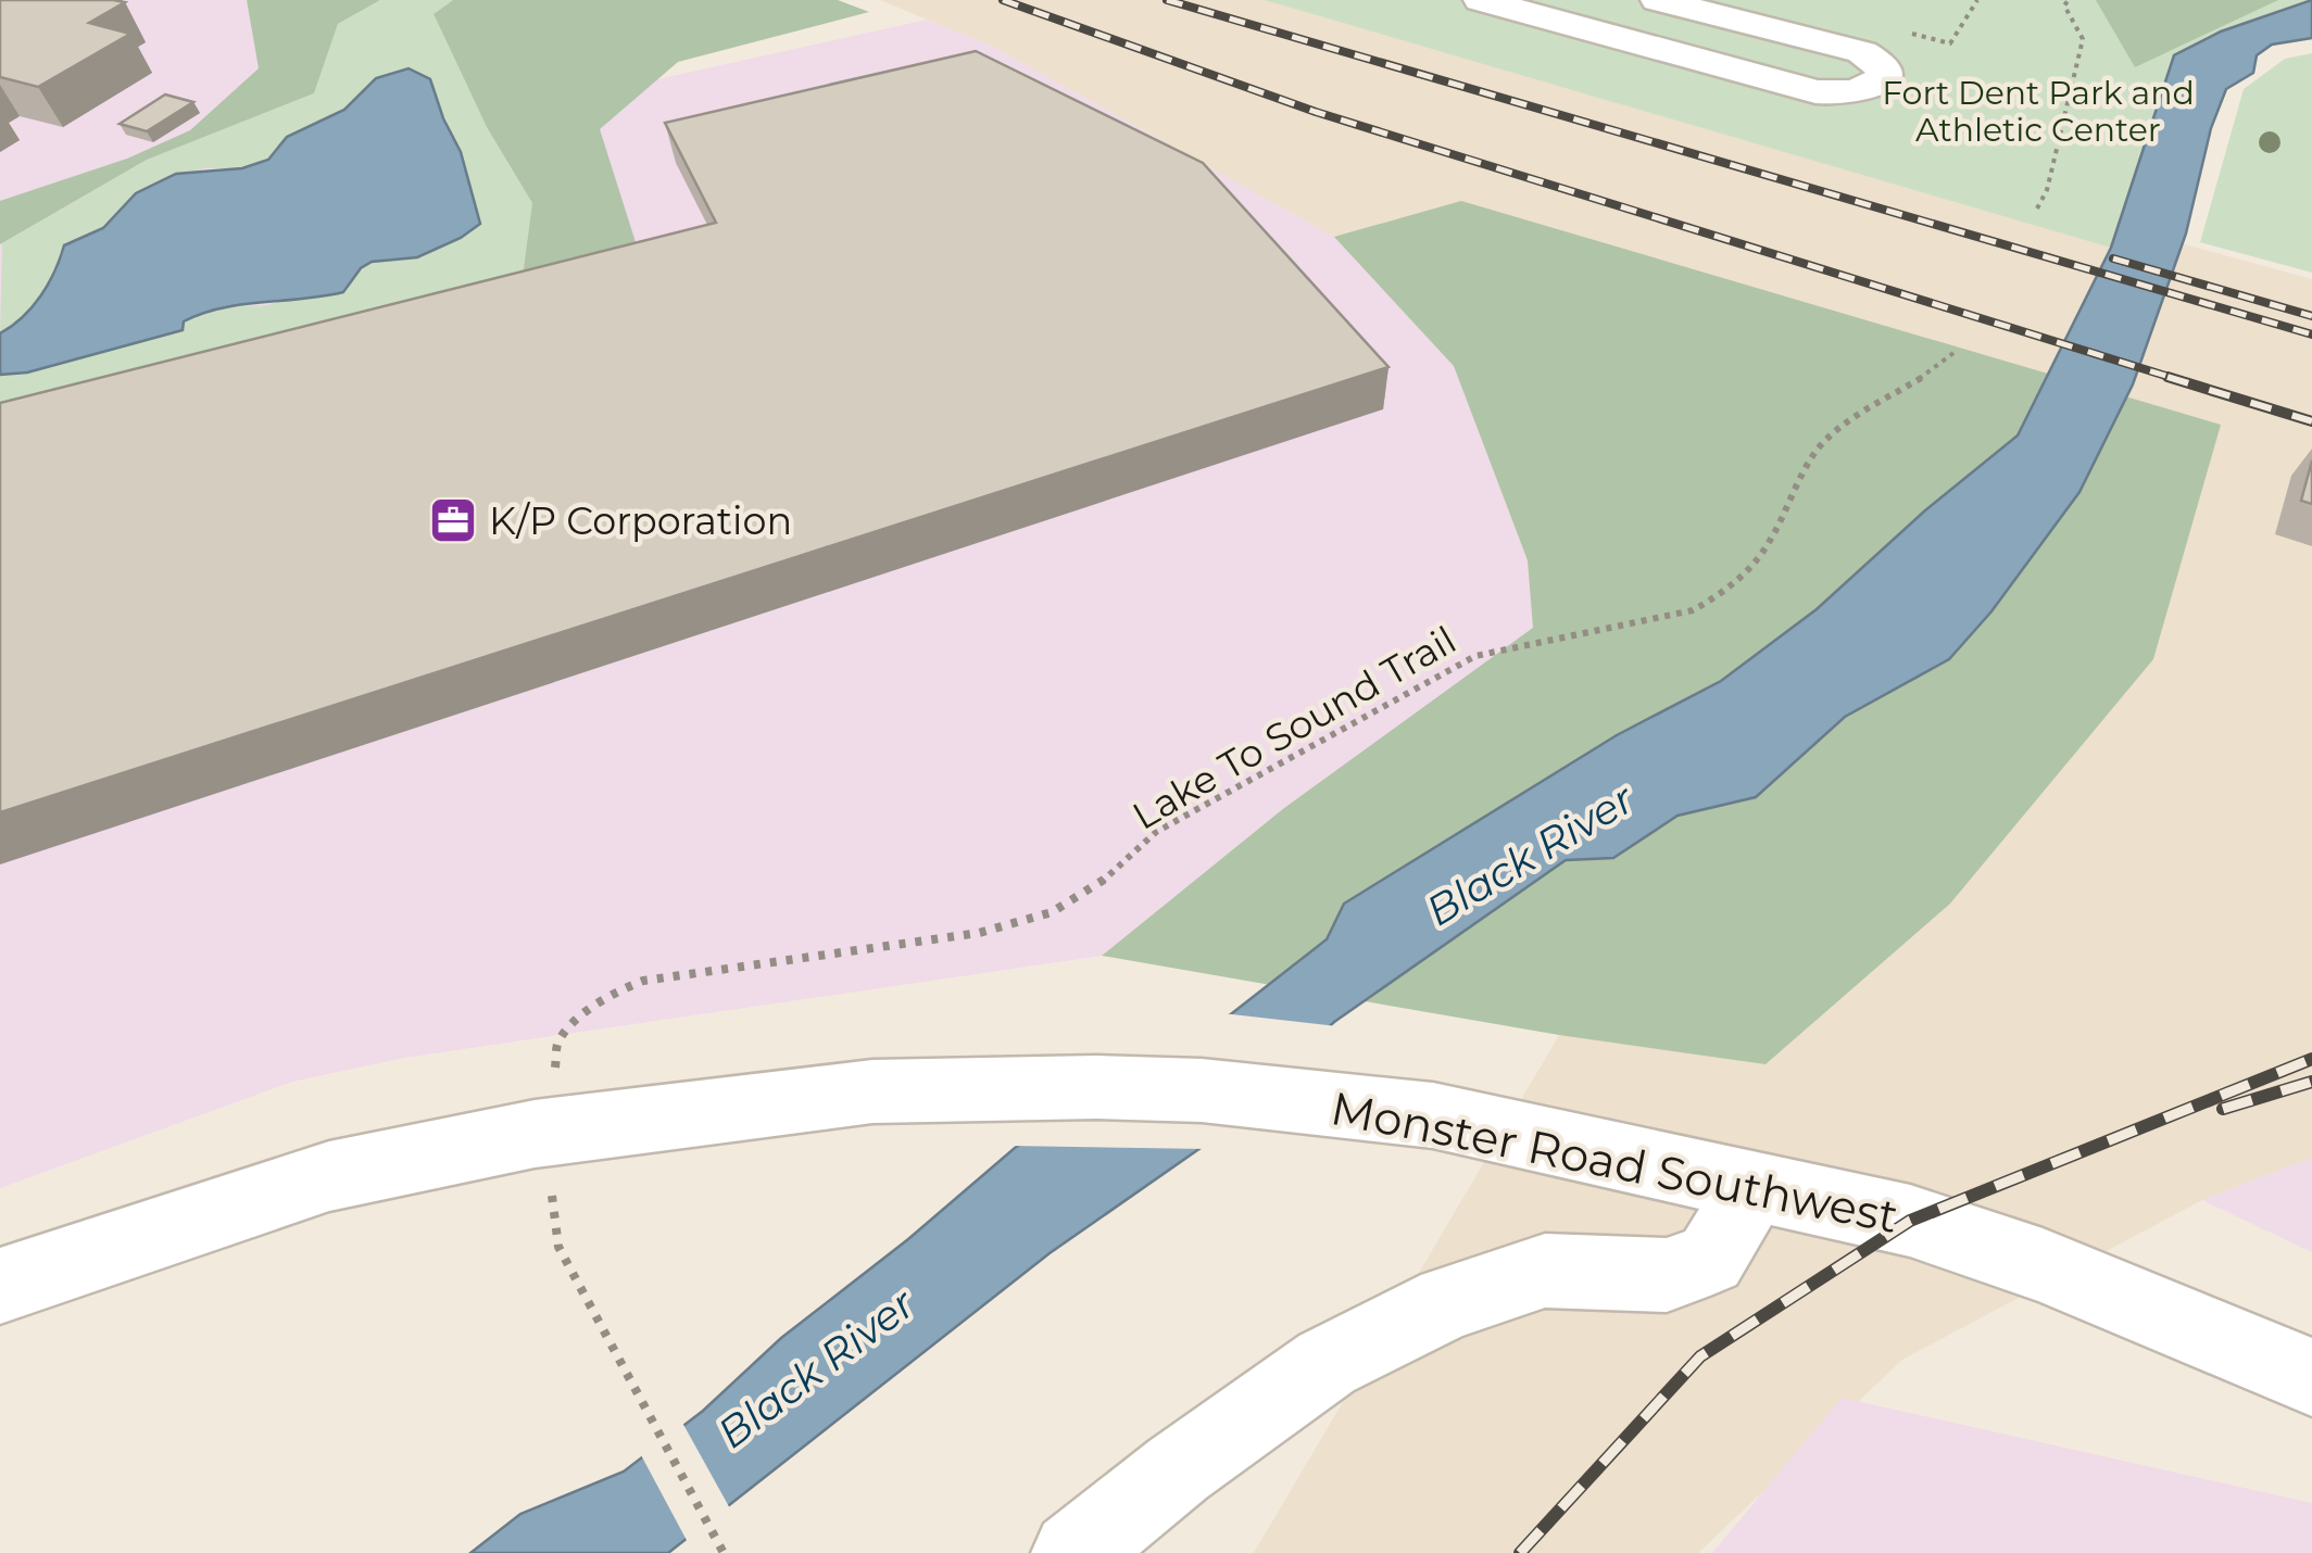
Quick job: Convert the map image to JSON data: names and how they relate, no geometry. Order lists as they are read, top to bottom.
{
  "streets": {
    "street": ["Monster Road Southwest"],
    "path": ["Lake To Sound Trail"]
  },
  "water": ["Black River"],
  "parks": ["Fort Dent Park and Athletic Center"],
  "places": {
    "office": ["K/P Corporation"]
  }
}
